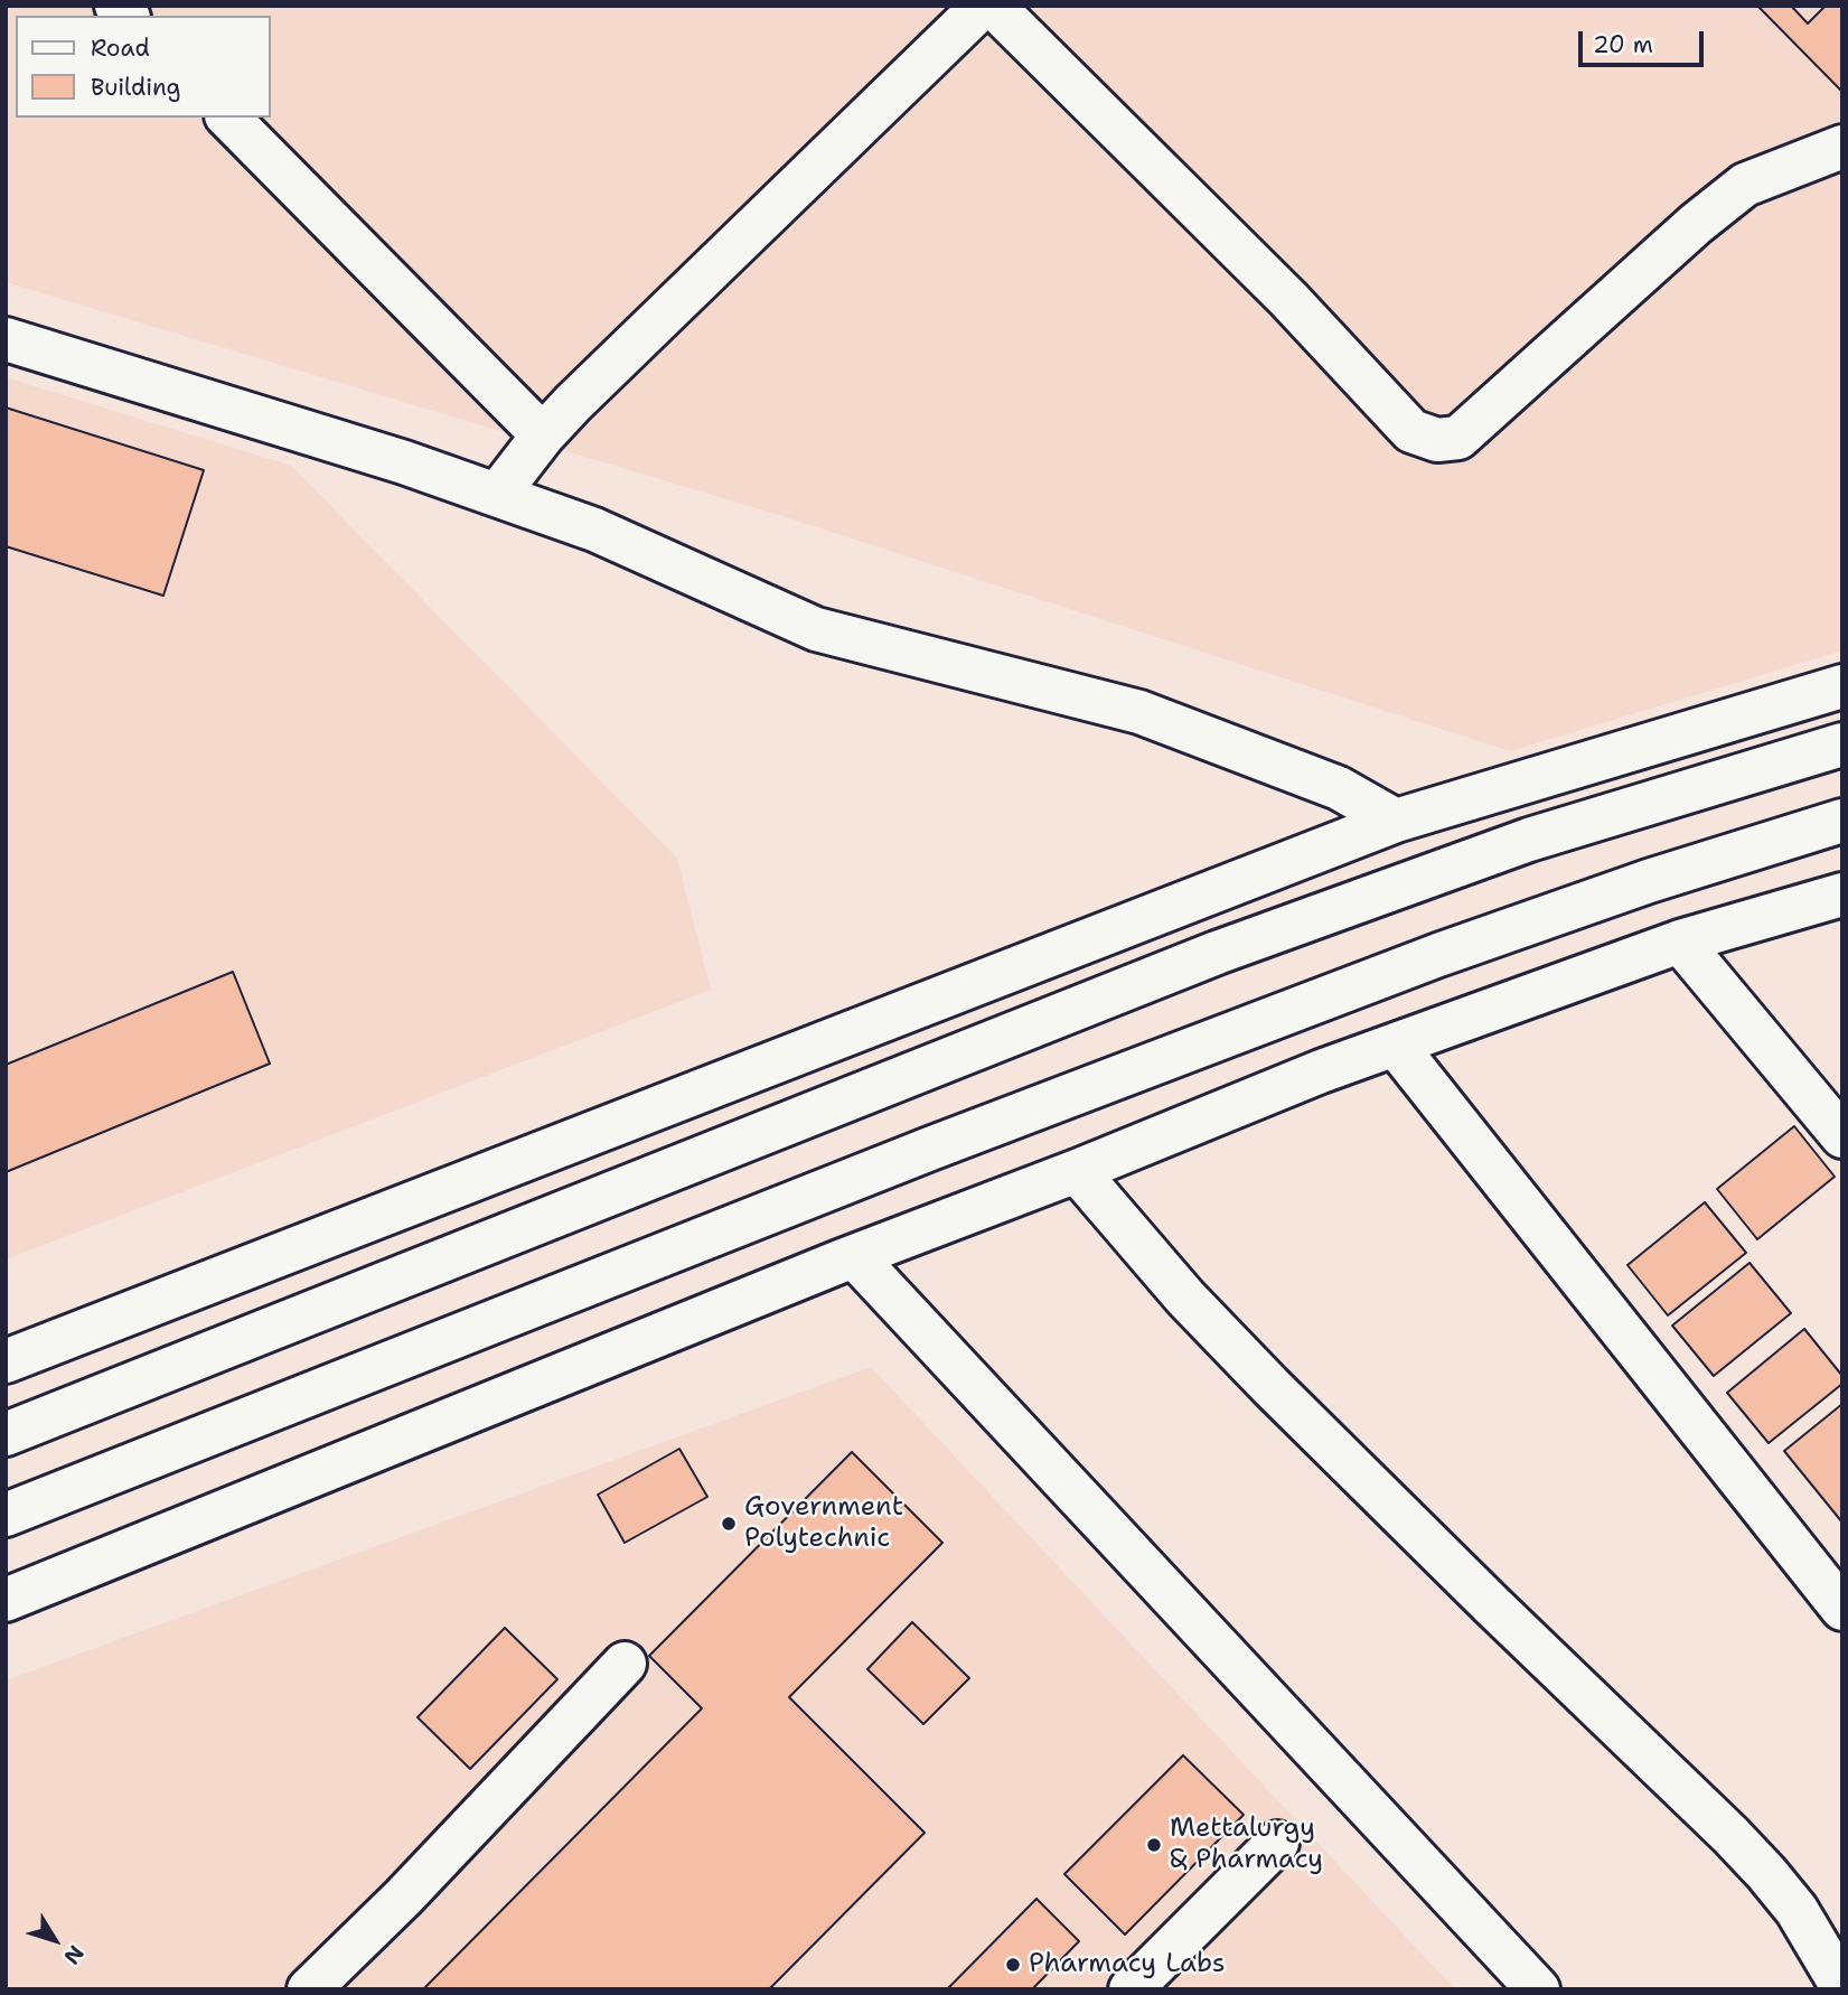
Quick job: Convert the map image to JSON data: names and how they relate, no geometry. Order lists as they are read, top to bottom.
{
  "places": ["Government Polytechnic", "Mettalurgy & Pharmacy", "Pharmacy Labs"],
  "legend": ["Road", "Building"],
  "scale_bar": "20 m",
  "north": "bottom right"
}
